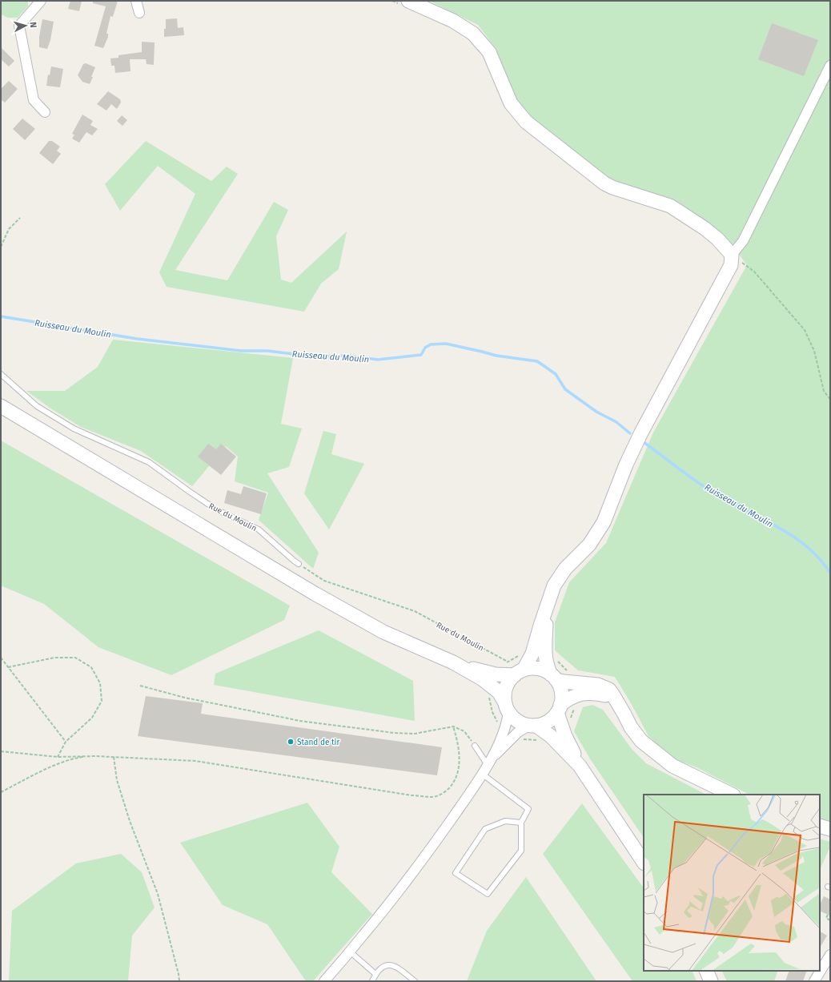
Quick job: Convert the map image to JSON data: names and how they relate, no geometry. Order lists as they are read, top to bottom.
{
  "streets": {
    "lane": ["Rue du Moulin"]
  },
  "water": ["Ruisseau du Moulin"],
  "places": ["Stand de tir"],
  "north": "right"
}
